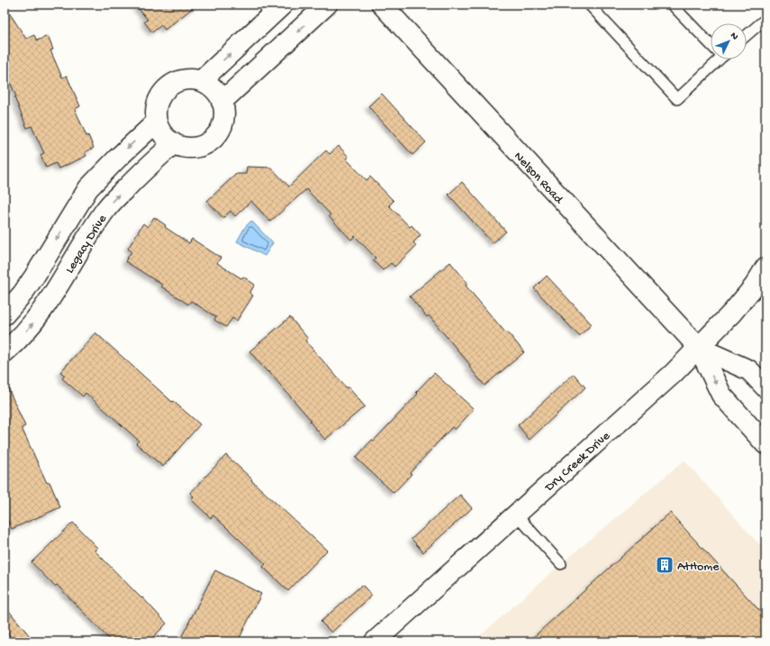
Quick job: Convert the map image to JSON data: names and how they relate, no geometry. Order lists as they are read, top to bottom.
{
  "streets": {
    "street": ["Nelson Road", "Legacy Drive", "Dry Creek Drive"]
  },
  "crossings": [
    ["Nelson Road", "Dry Creek Drive"]
  ],
  "places": {
    "building": ["AtHome"]
  },
  "north": "top right"
}
